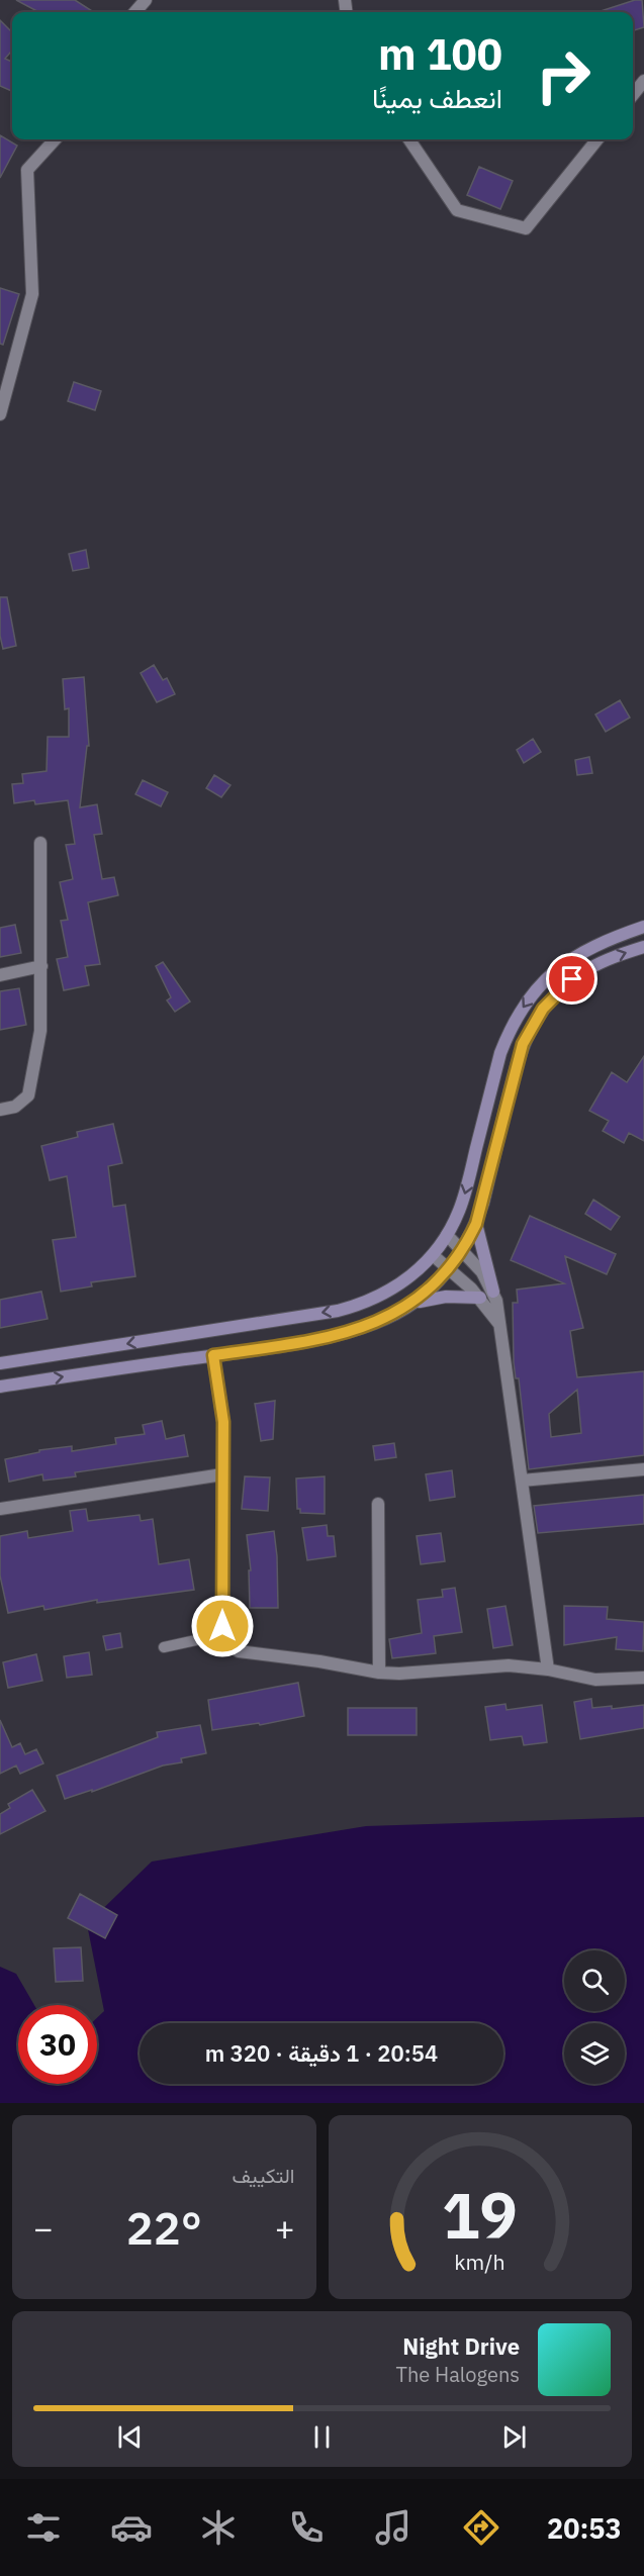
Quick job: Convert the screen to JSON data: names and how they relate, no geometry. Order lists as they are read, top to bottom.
{
  "page": {
    "turn": ["100 m", "انعطف يمينًا"],
    "limit": "30",
    "trip": "20:54 · 1 دقيقة · 320 m",
    "tile": "التكييف",
    "heat": ["−", "22°", "+"],
    "song": ["Night Drive", "The Halogens"],
    "tabs": "20:53",
    "gauge": ["19", "km/h"]
  }
}
